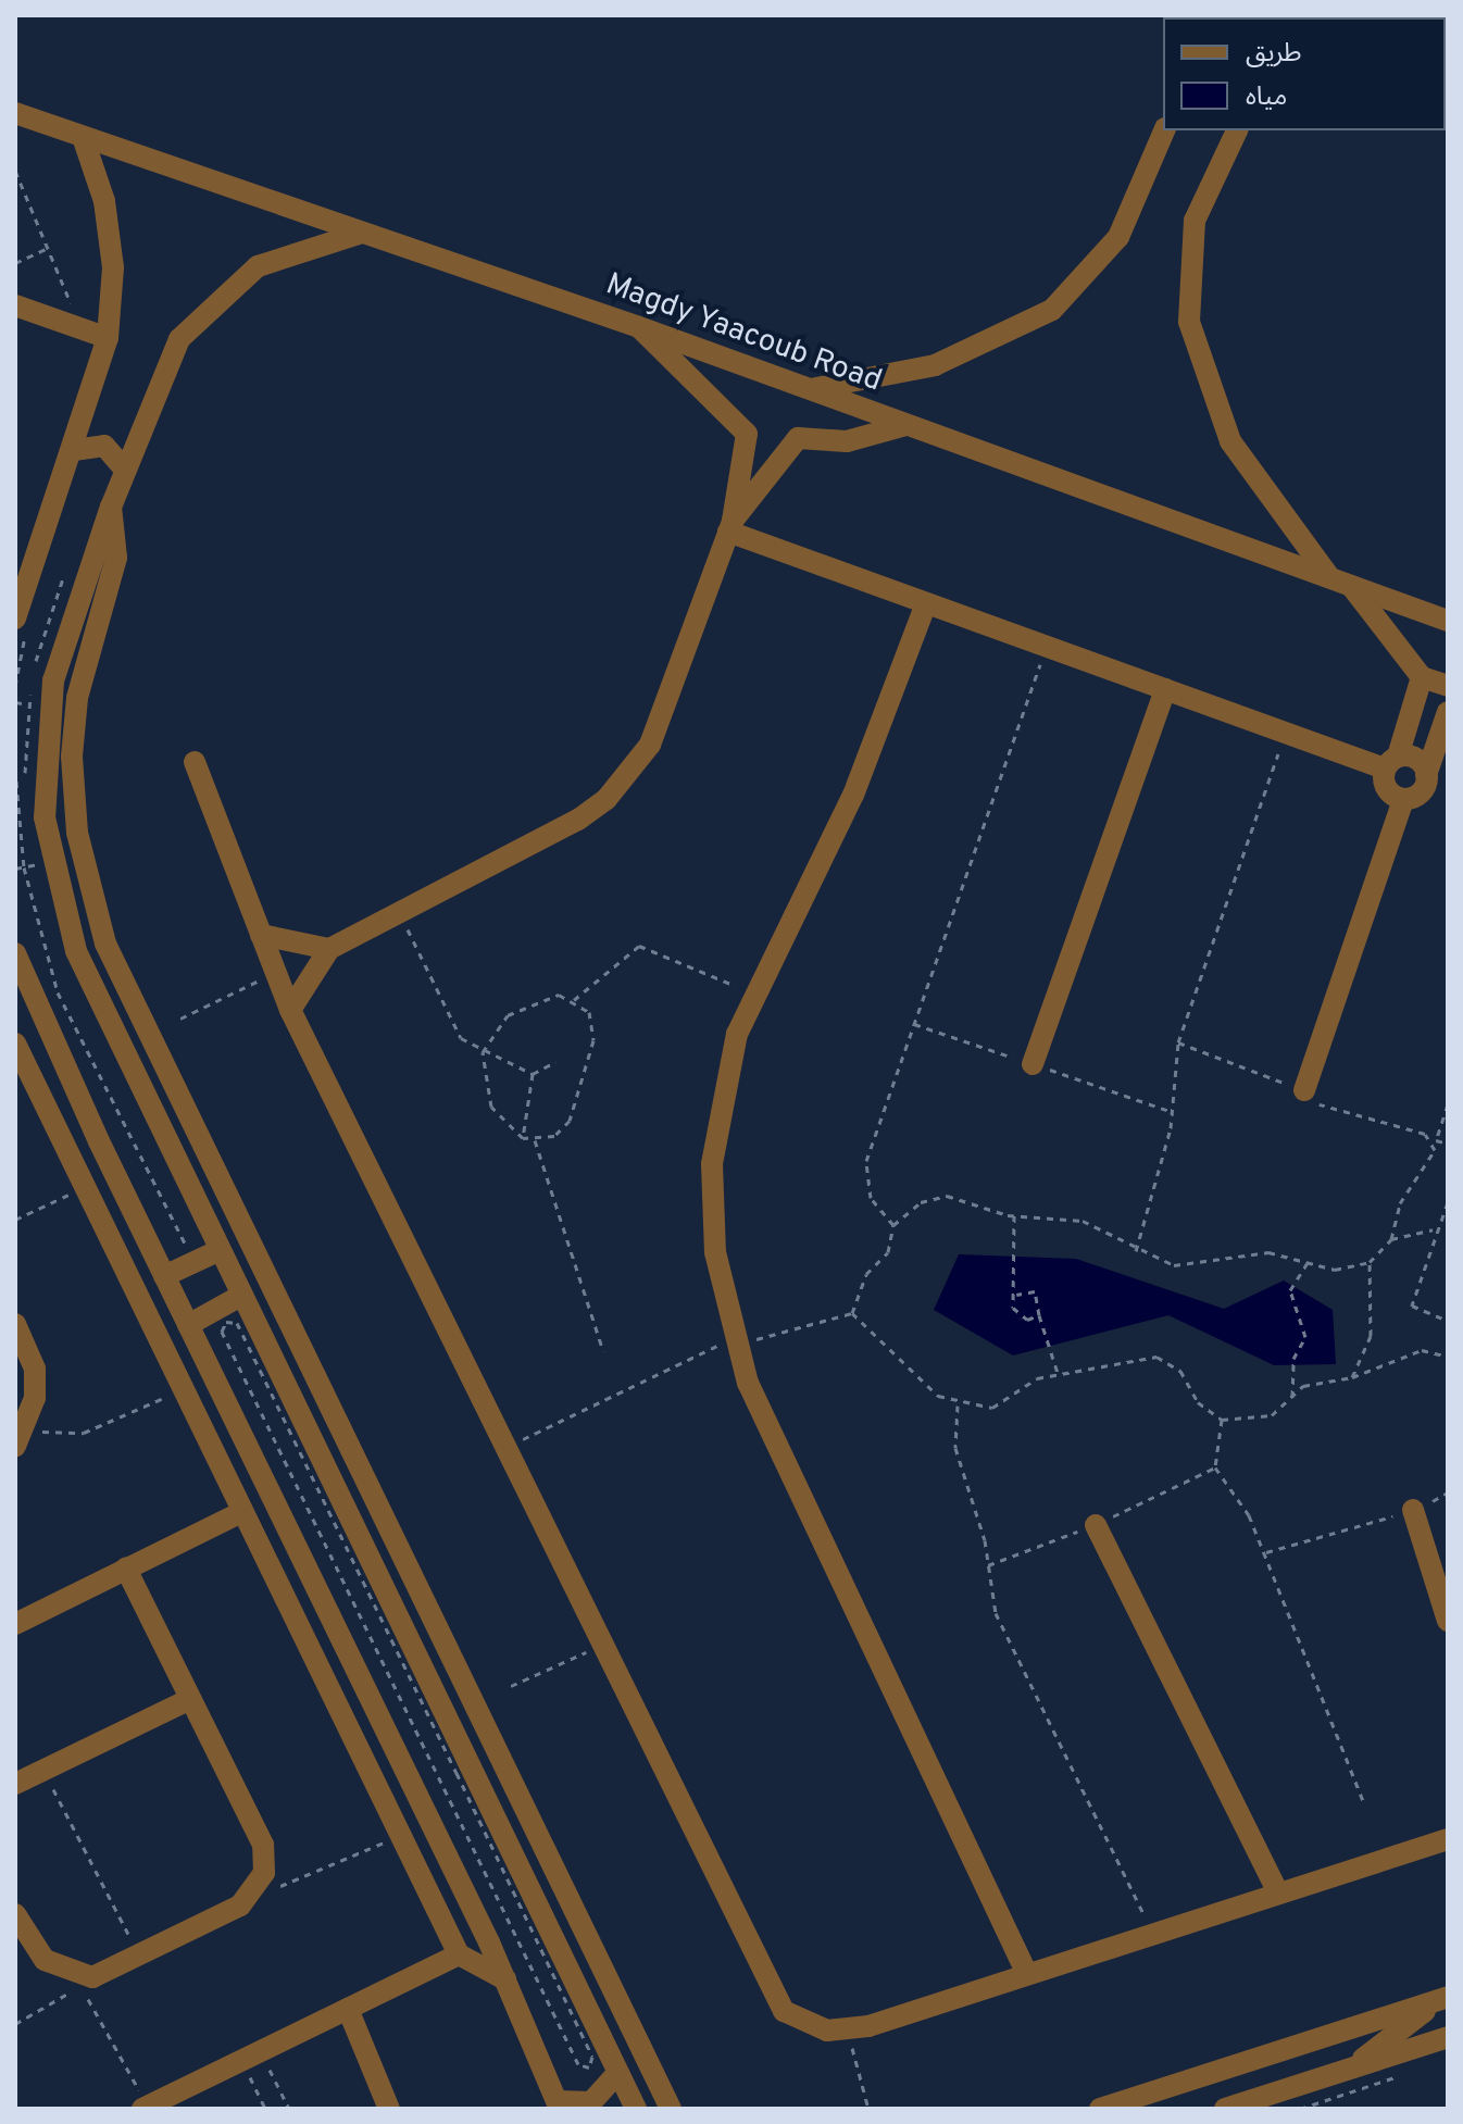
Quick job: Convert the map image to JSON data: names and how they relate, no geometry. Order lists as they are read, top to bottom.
{
  "streets": {
    "street": ["Magdy Yaacoub Road"]
  },
  "legend": ["طريق", "مياه"]
}
